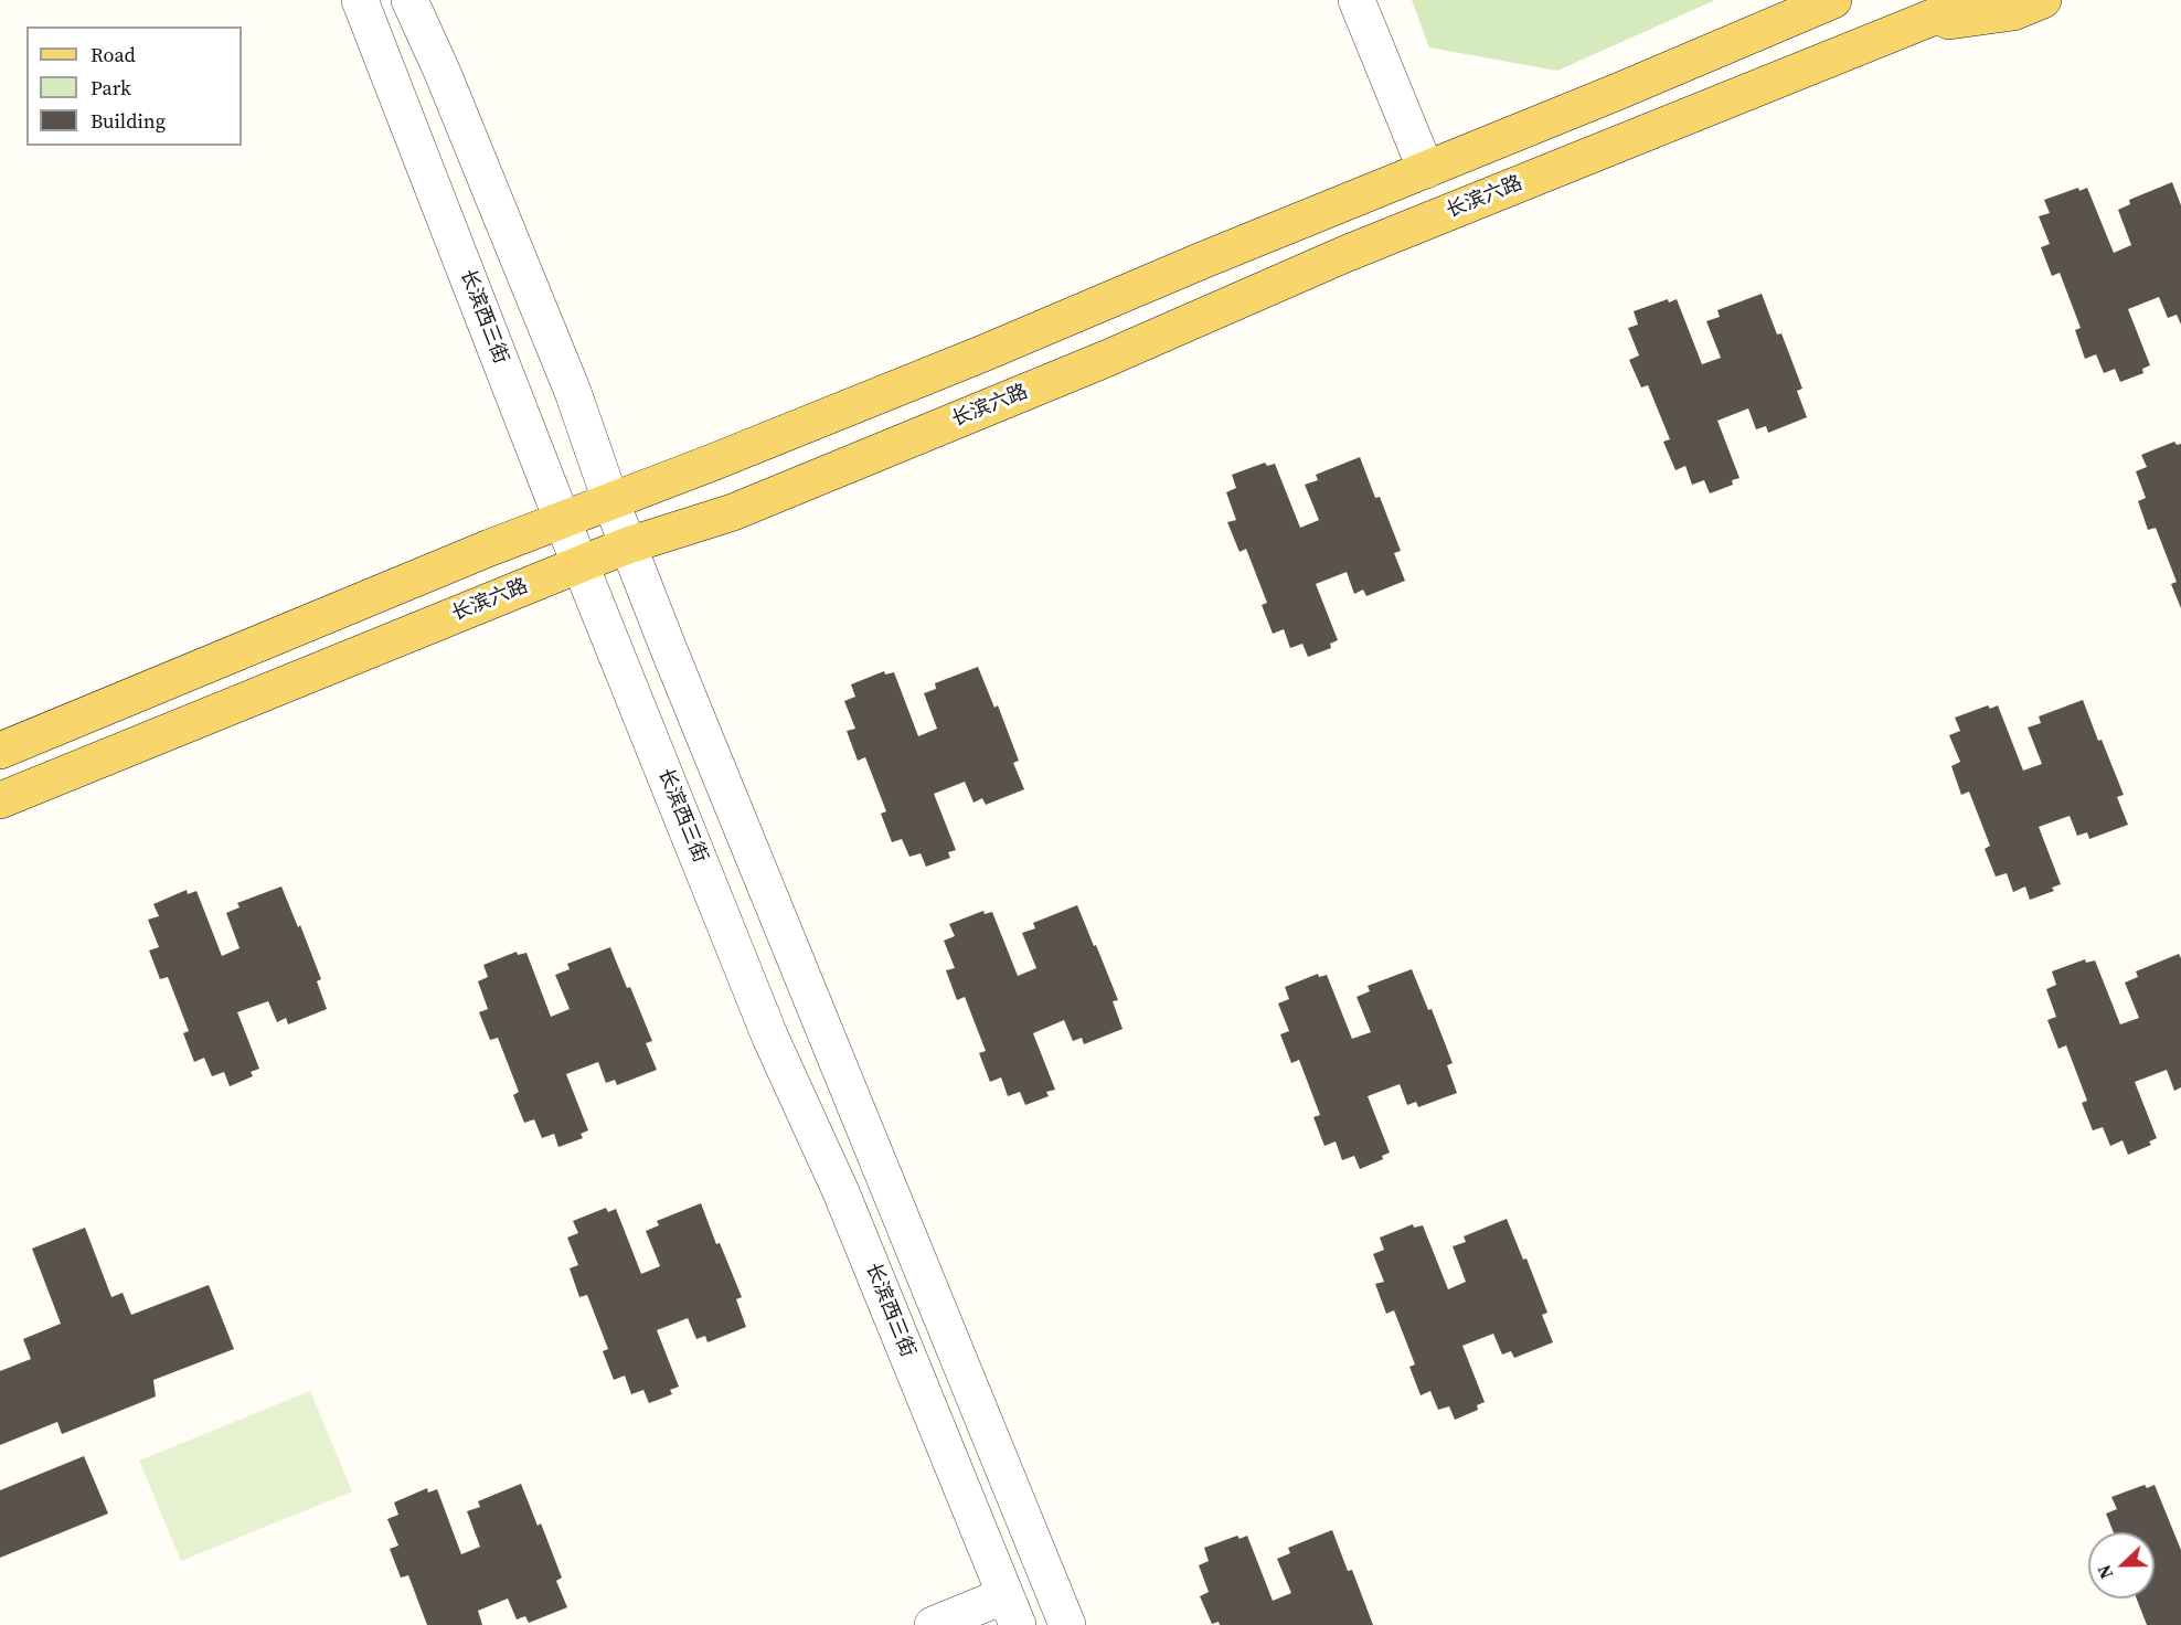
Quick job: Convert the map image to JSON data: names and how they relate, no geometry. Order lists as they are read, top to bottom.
{
  "streets": {
    "main road": ["长滨六路"],
    "street": ["长滨西三街"]
  },
  "crossings": [
    ["长滨六路", "长滨西三街"]
  ],
  "legend": ["Road", "Park", "Building"],
  "north": "left"
}
